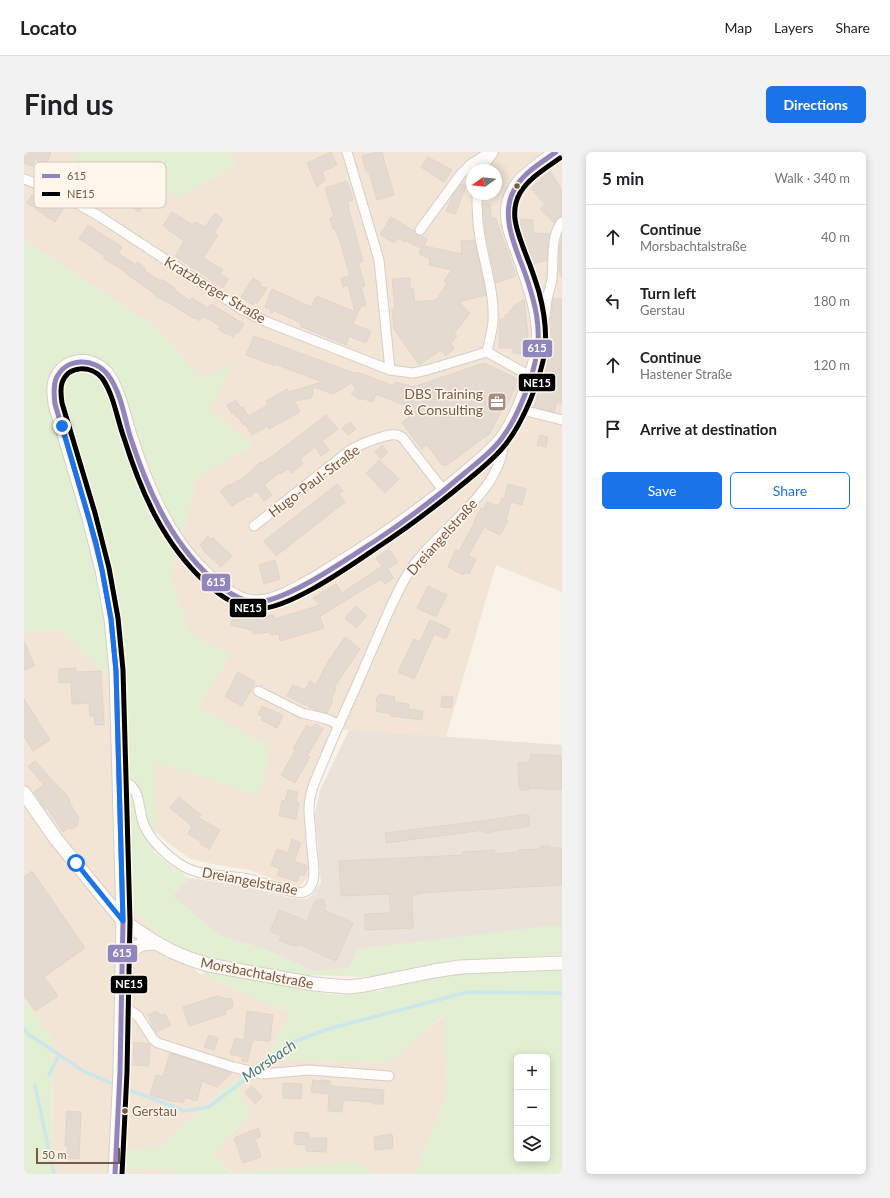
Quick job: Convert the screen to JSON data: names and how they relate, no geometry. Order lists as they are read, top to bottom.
{
  "streets": {
    "main road": ["Morsbachtalstraße"],
    "street": ["Kratzberger Straße", "Hugo-Paul-Straße", "Dreiangelstraße"]
  },
  "water": ["Morsbach"],
  "places": {
    "office": ["DBS Training & Consulting"],
    "other": ["Gerstau"]
  },
  "lines": ["transit line 615", "transit line NE15"],
  "legend": ["615", "NE15"],
  "scale_bar": "50 m",
  "north": "left",
  "page": {
    "header": "Locato",
    "nav": ["Map", "Layers", "Share"],
    "buttons": [
      "Directions",
      ["Save", "Share"]
    ],
    "title": "Find us",
    "heading": ["5 min", "Walk · 340 m"],
    "list": [
      ["Continue", "Morsbachtalstraße", "40 m"],
      ["Turn left", "Gerstau", "180 m"],
      ["Continue", "Hastener Straße", "120 m"],
      "Arrive at destination"
    ],
    "map_buttons": ["+", "−"],
    "scale": "50 m"
  }
}
